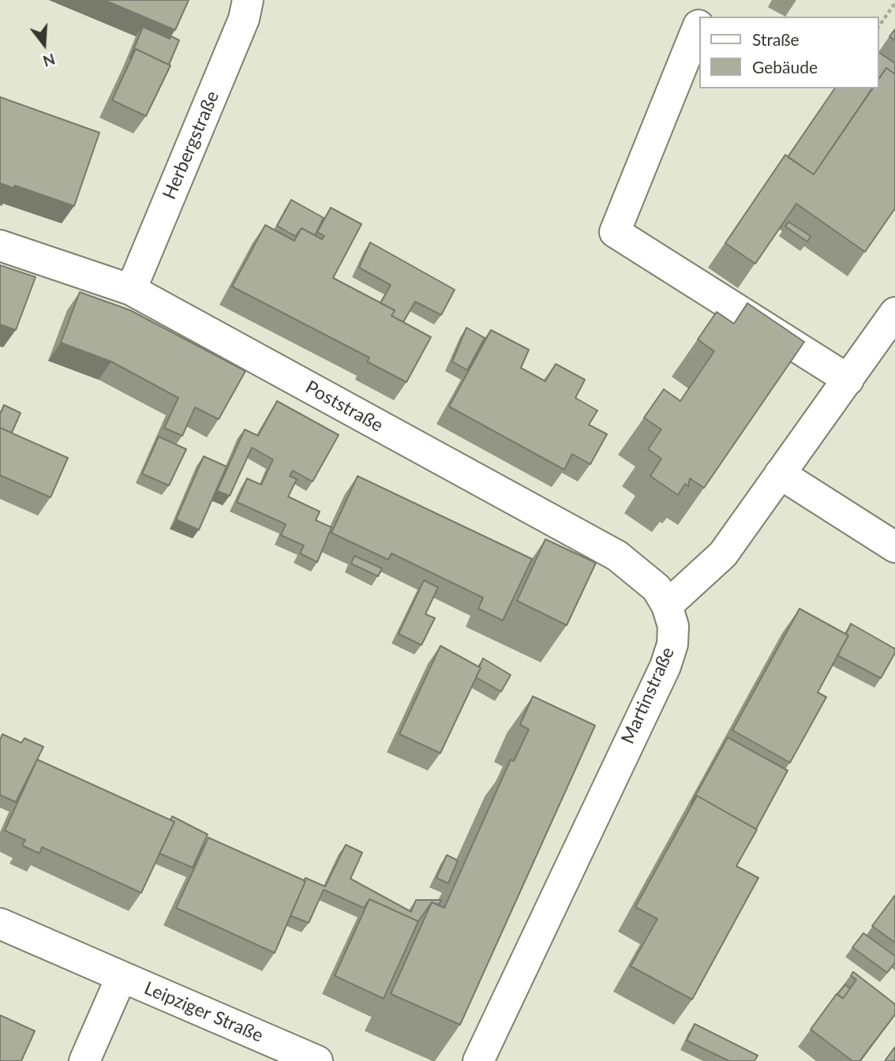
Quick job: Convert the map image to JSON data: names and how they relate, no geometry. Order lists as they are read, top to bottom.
{
  "streets": {
    "street": [
      "Herbergstraße",
      "Poststraße",
      "Martinstraße",
      "Leipziger Straße"
    ]
  },
  "crossings": [
    ["Herbergstraße", "Poststraße"],
    ["Poststraße", "Martinstraße"]
  ],
  "legend": ["Straße", "Gebäude"],
  "north": "bottom"
}
